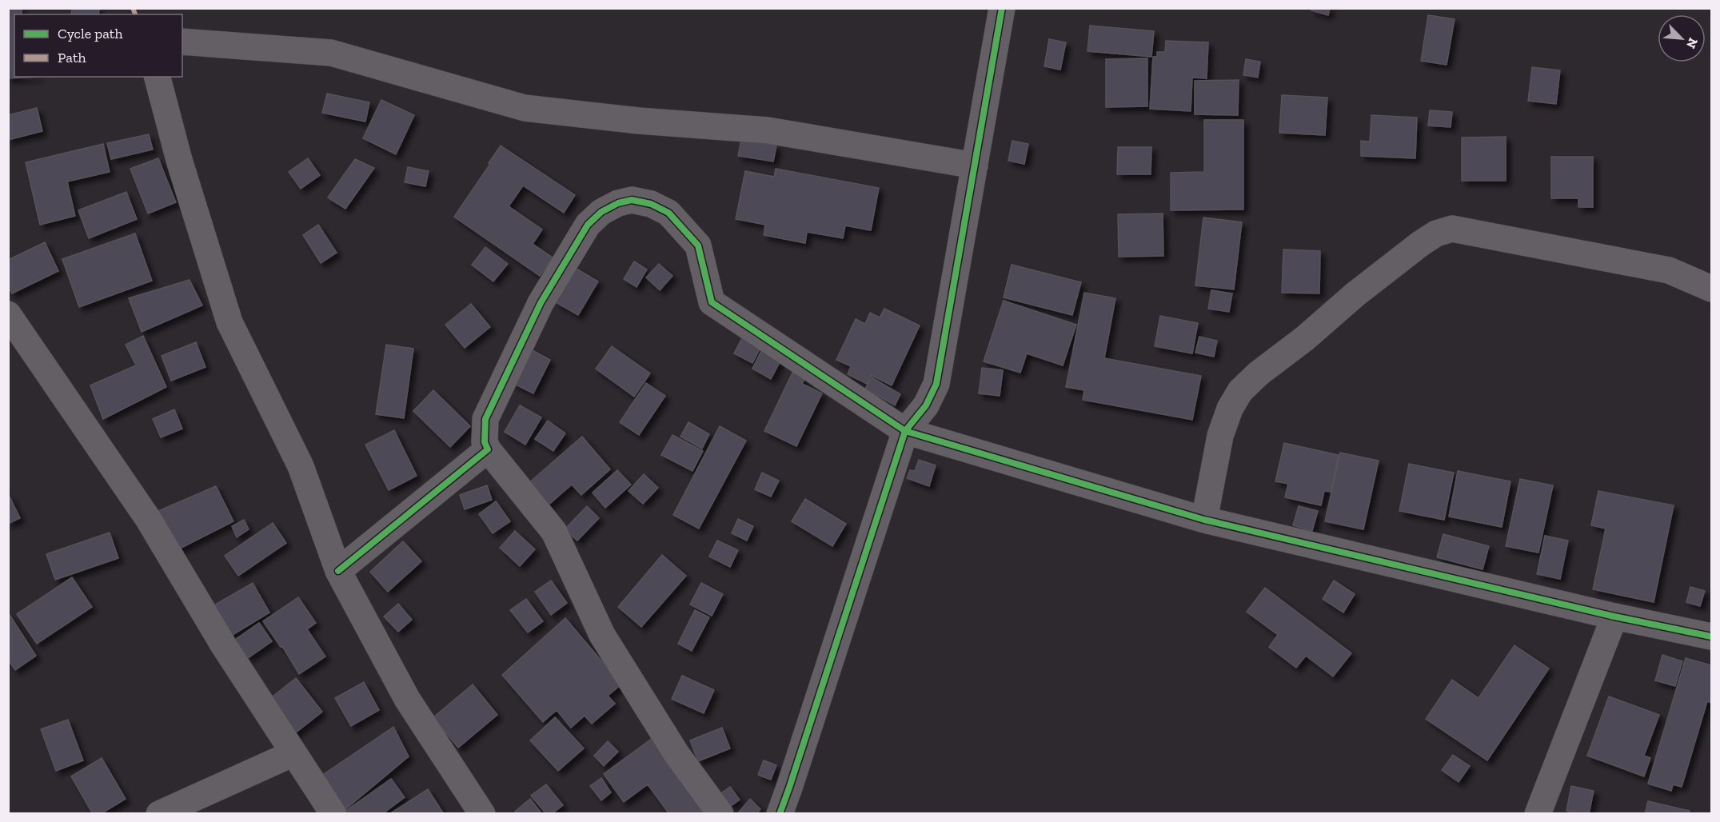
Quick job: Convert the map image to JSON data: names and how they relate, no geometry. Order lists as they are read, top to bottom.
{
  "legend": ["Cycle path", "Path"],
  "north": "bottom right"
}
